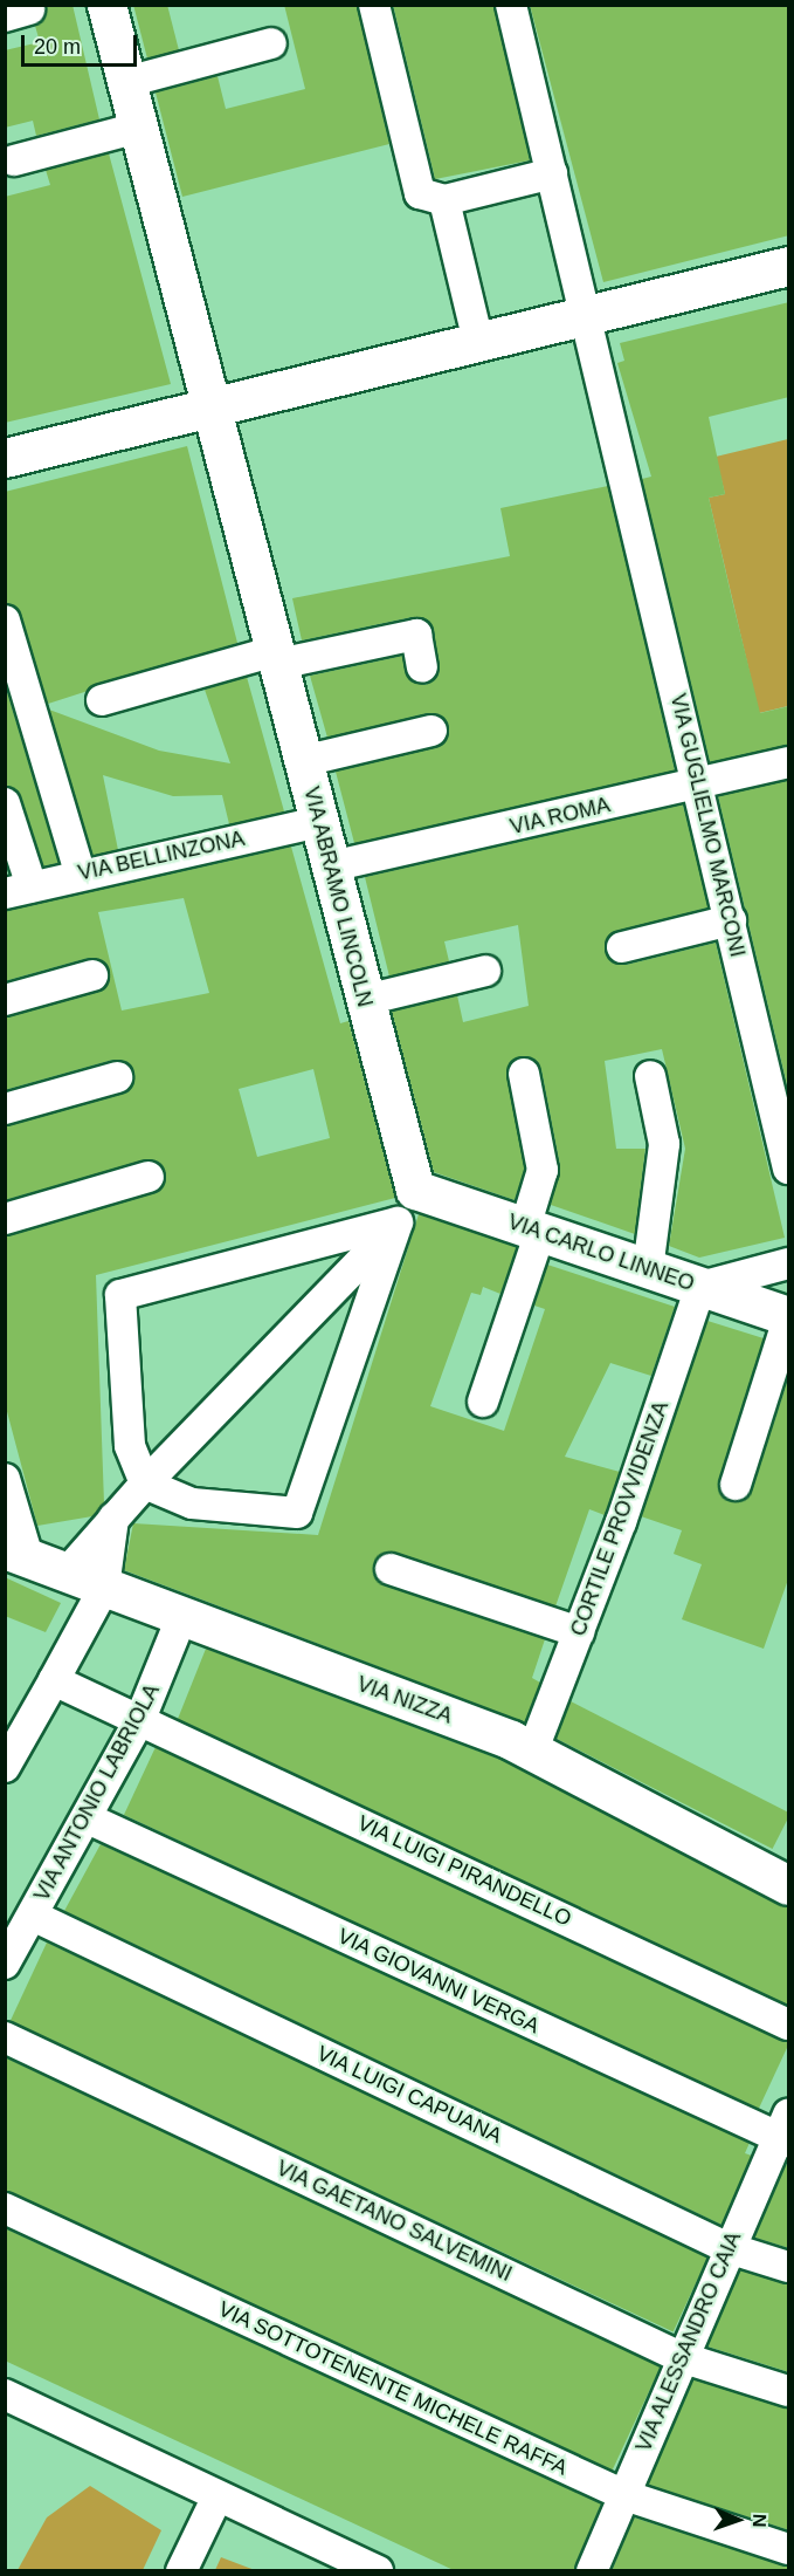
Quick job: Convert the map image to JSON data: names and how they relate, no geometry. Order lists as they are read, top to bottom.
{
  "streets": {
    "main road": ["VIA ABRAMO LINCOLN", "VIA CARLO LINNEO", "VIA NIZZA"],
    "street": [
      "VIA ROMA",
      "VIA GUGLIELMO MARCONI",
      "VIA BELLINZONA",
      "CORTILE PROVVIDENZA",
      "VIA ANTONIO LABRIOLA",
      "VIA LUIGI PIRANDELLO",
      "VIA GIOVANNI VERGA",
      "VIA LUIGI CAPUANA",
      "VIA GAETANO SALVEMINI",
      "VIA ALESSANDRO CAIA",
      "VIA SOTTOTENENTE MICHELE RAFFA"
    ]
  },
  "crossings": [
    ["VIA ROMA", "VIA GUGLIELMO MARCONI"],
    ["VIA ROMA", "VIA ABRAMO LINCOLN"],
    ["VIA BELLINZONA", "VIA ABRAMO LINCOLN"],
    ["VIA ABRAMO LINCOLN", "VIA CARLO LINNEO"],
    ["VIA CARLO LINNEO", "CORTILE PROVVIDENZA"],
    ["CORTILE PROVVIDENZA", "VIA NIZZA"],
    ["VIA NIZZA", "VIA ANTONIO LABRIOLA"],
    ["VIA ANTONIO LABRIOLA", "VIA LUIGI PIRANDELLO"],
    ["VIA ANTONIO LABRIOLA", "VIA GIOVANNI VERGA"],
    ["VIA ANTONIO LABRIOLA", "VIA LUIGI CAPUANA"],
    ["VIA GIOVANNI VERGA", "VIA ALESSANDRO CAIA"],
    ["VIA LUIGI CAPUANA", "VIA ALESSANDRO CAIA"],
    ["VIA GAETANO SALVEMINI", "VIA ALESSANDRO CAIA"],
    ["VIA ALESSANDRO CAIA", "VIA SOTTOTENENTE MICHELE RAFFA"]
  ],
  "scale_bar": "20 m",
  "north": "right"
}
